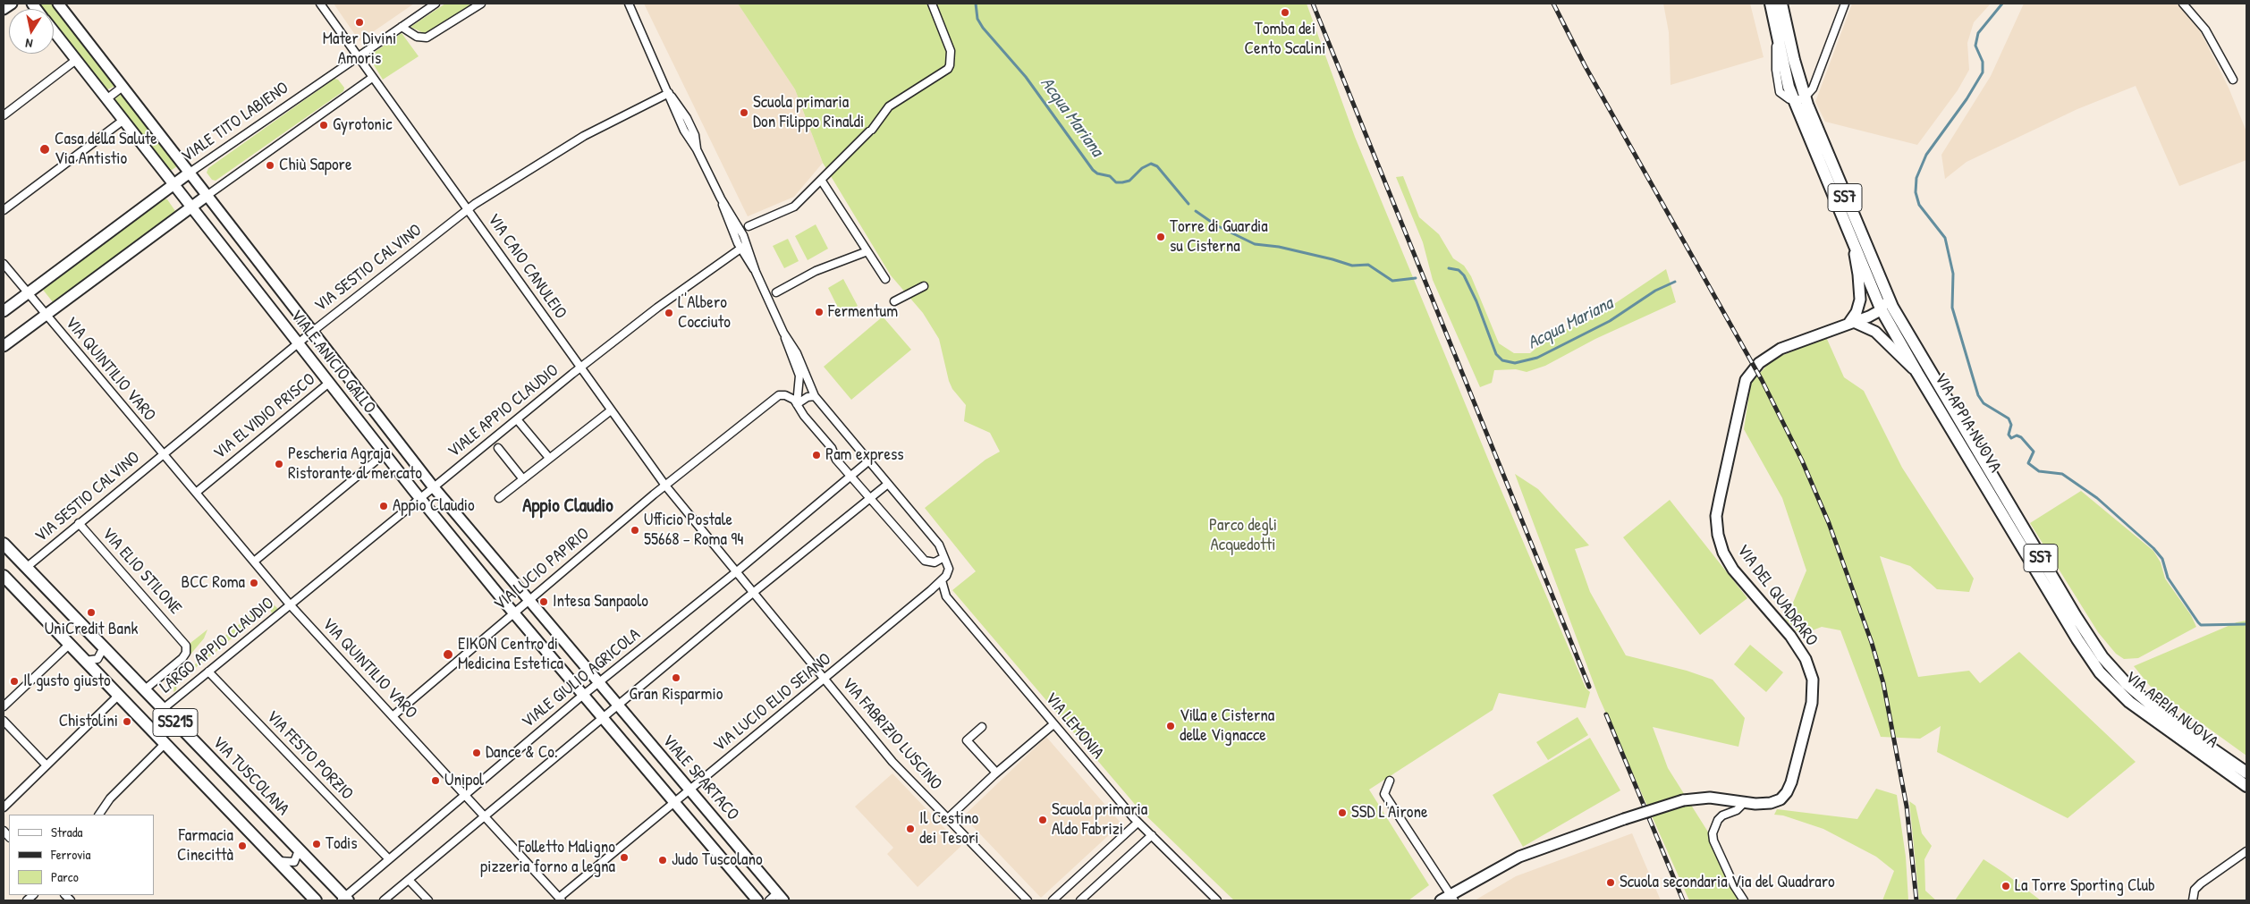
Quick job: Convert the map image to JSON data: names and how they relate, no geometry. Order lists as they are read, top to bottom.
{
  "streets": {
    "main road": [
      "SS7",
      "VIA APPIA NUOVA",
      "SS215",
      "VIA TUSCOLANA"
    ],
    "street": [
      "VIALE TITO LABIENO",
      "VIA CAIO CANULEIO",
      "VIA SESTIO CALVINO",
      "VIALE ANICIO GALLO",
      "VIA QUINTILIO VARO",
      "VIALE APPIO CLAUDIO",
      "VIA ELVIDIO PRISCO",
      "VIA LUCIO PAPIRIO",
      "VIA ELIO STILONE",
      "VIA DEL QUADRARO",
      "LARGO APPIO CLAUDIO",
      "VIALE GIULIO AGRICOLA",
      "VIA LUCIO ELIO SEIANO",
      "VIA LEMONIA",
      "VIA FABRIZIO LUSCINO",
      "VIA FESTO PORZIO",
      "VIALE SPARTACO"
    ]
  },
  "crossings": [
    ["VIALE TITO LABIENO", "VIA CAIO CANULEIO"],
    ["VIALE TITO LABIENO", "VIALE ANICIO GALLO"],
    ["VIALE TITO LABIENO", "VIA QUINTILIO VARO"],
    ["VIA CAIO CANULEIO", "VIA SESTIO CALVINO"],
    ["VIA CAIO CANULEIO", "VIALE APPIO CLAUDIO"],
    ["VIA CAIO CANULEIO", "VIA LUCIO PAPIRIO"],
    ["VIA CAIO CANULEIO", "VIALE GIULIO AGRICOLA"],
    ["VIA CAIO CANULEIO", "VIA FABRIZIO LUSCINO"],
    ["VIA SESTIO CALVINO", "VIALE ANICIO GALLO"],
    ["VIA SESTIO CALVINO", "VIA QUINTILIO VARO"],
    ["VIA SESTIO CALVINO", "VIA ELIO STILONE"],
    ["VIA SESTIO CALVINO", "VIA TUSCOLANA"],
    ["VIALE ANICIO GALLO", "VIALE APPIO CLAUDIO"],
    ["VIALE ANICIO GALLO", "VIA ELVIDIO PRISCO"],
    ["VIALE ANICIO GALLO", "VIA LUCIO PAPIRIO"],
    ["VIALE ANICIO GALLO", "VIALE GIULIO AGRICOLA"],
    ["VIALE ANICIO GALLO", "VIALE SPARTACO"],
    ["VIA QUINTILIO VARO", "VIALE APPIO CLAUDIO"],
    ["VIA QUINTILIO VARO", "VIA ELVIDIO PRISCO"],
    ["VIA QUINTILIO VARO", "VIA LUCIO PAPIRIO"],
    ["VIA QUINTILIO VARO", "LARGO APPIO CLAUDIO"],
    ["VIA QUINTILIO VARO", "VIALE GIULIO AGRICOLA"],
    ["VIA QUINTILIO VARO", "VIA LUCIO ELIO SEIANO"],
    ["VIALE APPIO CLAUDIO", "LARGO APPIO CLAUDIO"],
    ["VIA APPIA NUOVA", "VIA DEL QUADRARO"],
    ["VIA ELIO STILONE", "LARGO APPIO CLAUDIO"],
    ["LARGO APPIO CLAUDIO", "VIA FESTO PORZIO"],
    ["LARGO APPIO CLAUDIO", "VIA TUSCOLANA"],
    ["VIALE GIULIO AGRICOLA", "VIA LEMONIA"],
    ["VIALE GIULIO AGRICOLA", "VIA FESTO PORZIO"],
    ["VIALE GIULIO AGRICOLA", "VIA TUSCOLANA"],
    ["VIALE GIULIO AGRICOLA", "VIALE SPARTACO"],
    ["VIA LUCIO ELIO SEIANO", "VIA LEMONIA"],
    ["VIA LUCIO ELIO SEIANO", "VIA FABRIZIO LUSCINO"],
    ["VIA LUCIO ELIO SEIANO", "VIALE SPARTACO"]
  ],
  "districts": ["Appio Claudio"],
  "water": ["Acqua Mariana"],
  "parks": ["Parco degli Acquedotti"],
  "places": [
    "Tomba dei Cento Scalini",
    "Mater Divini Amoris",
    "Scuola primaria Don Filippo Rinaldi",
    "Gyrotonic",
    "Casa della Salute Via Antistio",
    "Chiù Sapore",
    "Torre di Guardia su Cisterna",
    "Fermentum",
    "L'Albero Cocciuto",
    "Pam express",
    "Pescheria Agraja Ristorante al mercato",
    "Appio Claudio",
    "Ufficio Postale 55668 – Roma 94",
    "BCC Roma",
    "Intesa Sanpaolo",
    "UniCredit Bank",
    "EIKON Centro di Medicina Estetica",
    "Gran Risparmio",
    "Il gusto giusto",
    "Chistolini",
    "Villa e Cisterna delle Vignacce",
    "Dance & Co.",
    "Unipol",
    "SSD L'Airone",
    "Scuola primaria Aldo Fabrizi",
    "Il Cestino dei Tesori",
    "Todis",
    "Farmacia Cinecittà",
    "Folletto Maligno pizzeria forno a legna",
    "Judo Tuscolano",
    "Scuola secondaria Via del Quadraro",
    "La Torre Sporting Club"
  ],
  "legend": ["Strada", "Ferrovia", "Parco"],
  "north": "bottom"
}
